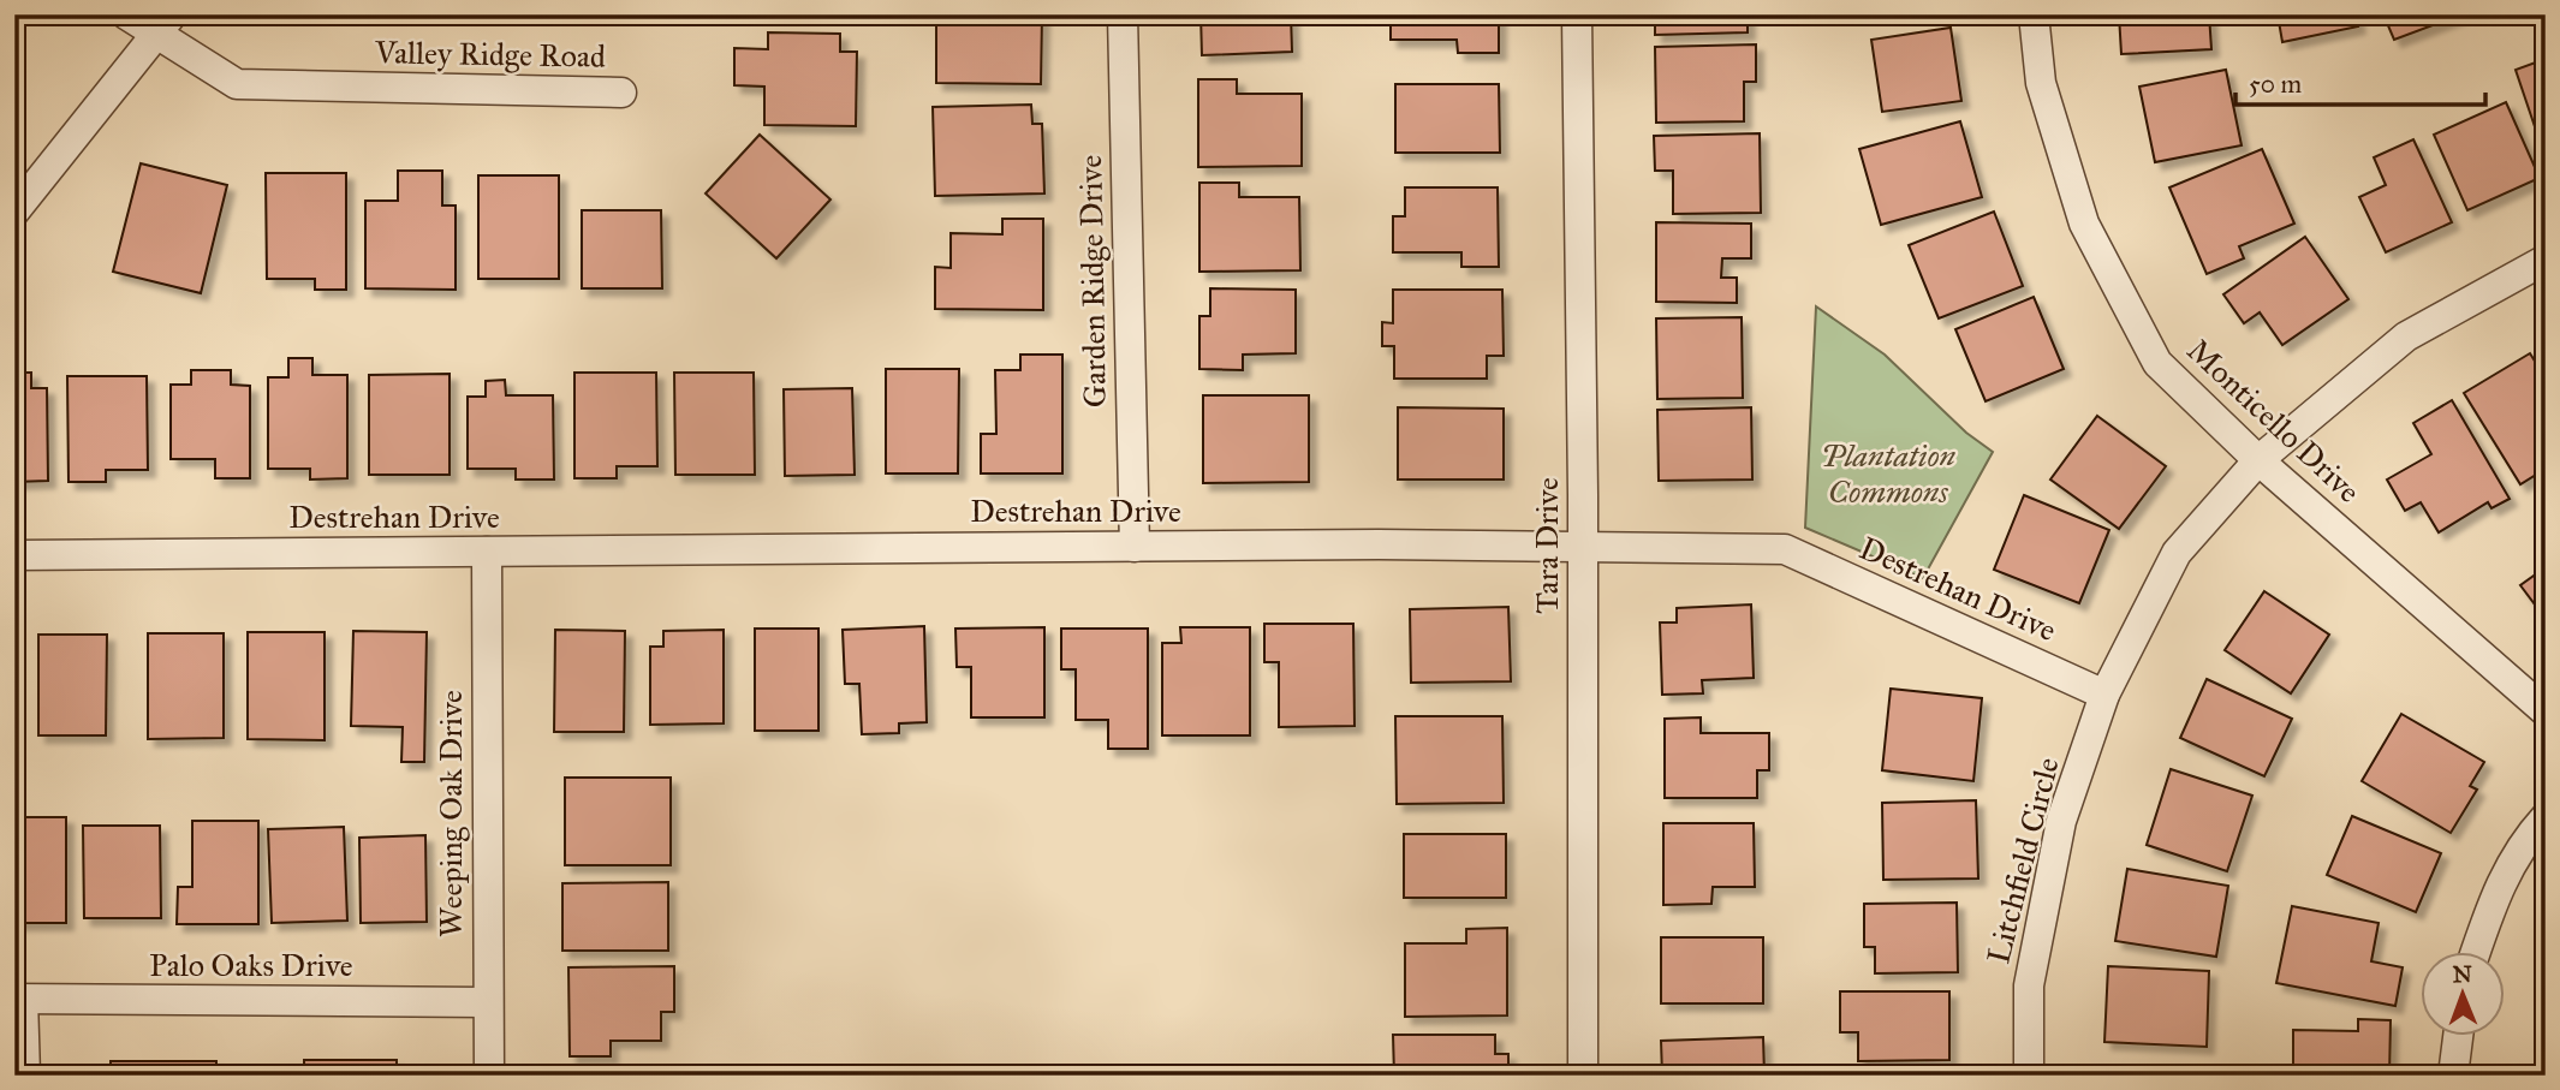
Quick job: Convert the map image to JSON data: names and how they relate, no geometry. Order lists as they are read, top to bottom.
{
  "streets": {
    "street": [
      "Valley Ridge Road",
      "Garden Ridge Drive",
      "Monticello Drive",
      "Destrehan Drive",
      "Tara Drive",
      "Weeping Oak Drive",
      "Litchfield Circle",
      "Palo Oaks Drive"
    ]
  },
  "crossings": [
    ["Garden Ridge Drive", "Destrehan Drive"],
    ["Monticello Drive", "Litchfield Circle"],
    ["Destrehan Drive", "Tara Drive"],
    ["Destrehan Drive", "Weeping Oak Drive"],
    ["Destrehan Drive", "Litchfield Circle"],
    ["Weeping Oak Drive", "Palo Oaks Drive"]
  ],
  "parks": ["Plantation Commons"],
  "scale_bar": "50 m",
  "north": "top"
}
